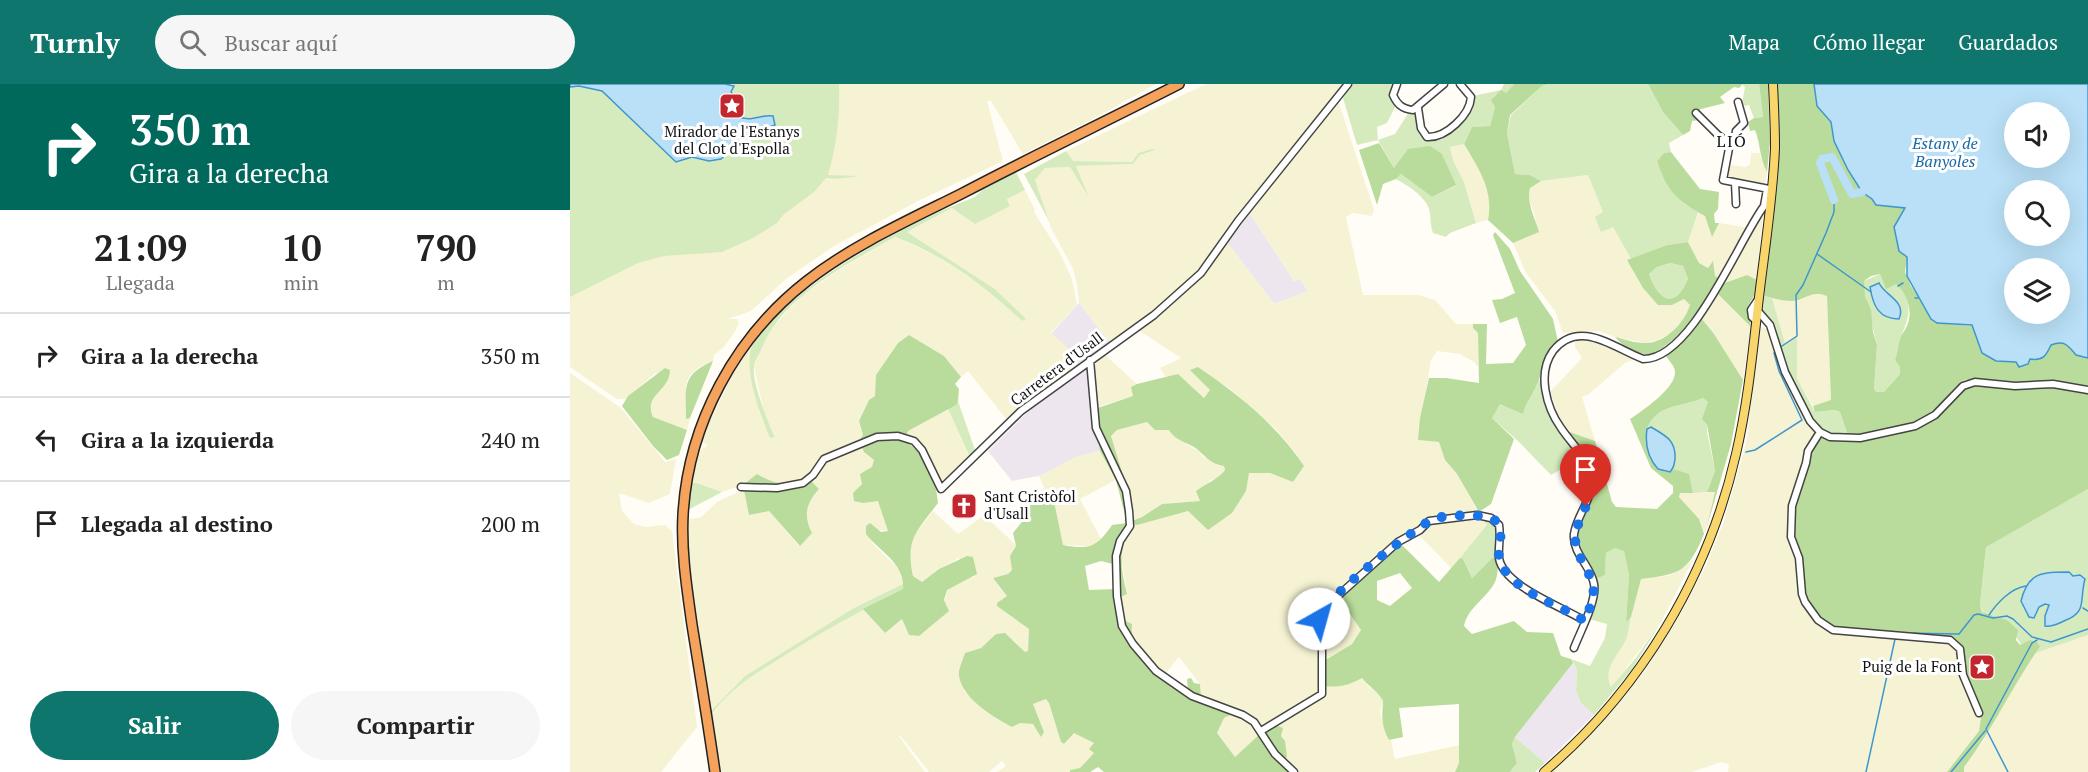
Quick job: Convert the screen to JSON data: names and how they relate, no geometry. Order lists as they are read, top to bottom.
{
  "streets": {
    "street": ["Carretera d'Usall"]
  },
  "districts": ["LIÓ"],
  "water": ["Estany de Banyoles"],
  "places": {
    "place": ["Mirador de l'Estanys del Clot d'Espolla", "Puig de la Font"],
    "church": ["Sant Cristòfol d'Usall"]
  },
  "page": {
    "header": "Turnly",
    "search": "Buscar aquí",
    "nav": ["Mapa", "Cómo llegar", "Guardados"],
    "turn": ["350 m", "Gira a la derecha"],
    "eta": [
      "21:09",
      "Llegada",
      "10",
      "min",
      "790",
      "m"
    ],
    "list": [
      {
        "name": "Gira a la derecha",
        "value": "350 m"
      },
      {
        "name": "Gira a la izquierda",
        "value": "240 m"
      },
      {
        "name": "Llegada al destino",
        "value": "200 m"
      }
    ],
    "buttons": ["Salir", "Compartir"]
  }
}
